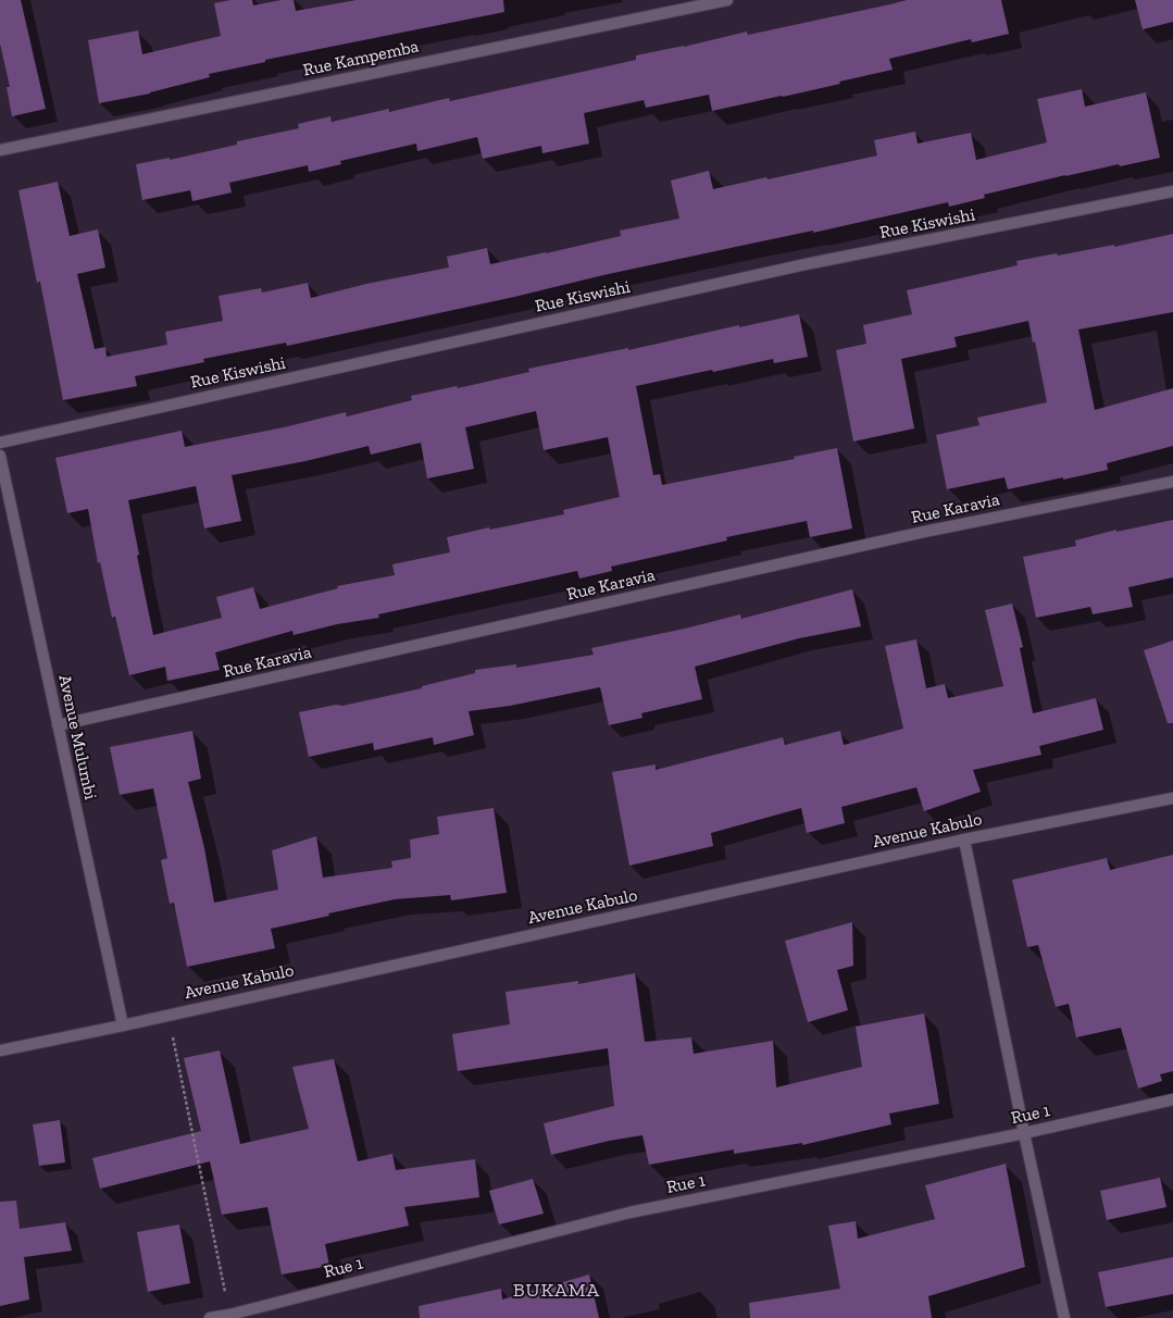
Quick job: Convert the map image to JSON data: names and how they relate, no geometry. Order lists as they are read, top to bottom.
{
  "streets": {
    "street": [
      "Rue Kampemba",
      "Rue Kiswishi",
      "Rue Karavia",
      "Avenue Mulumbi",
      "Avenue Kabulo",
      "Rue 1"
    ]
  },
  "crossings": [
    ["Rue Karavia", "Avenue Mulumbi"],
    ["Avenue Mulumbi", "Avenue Kabulo"]
  ],
  "districts": ["BUKAMA"]
}
